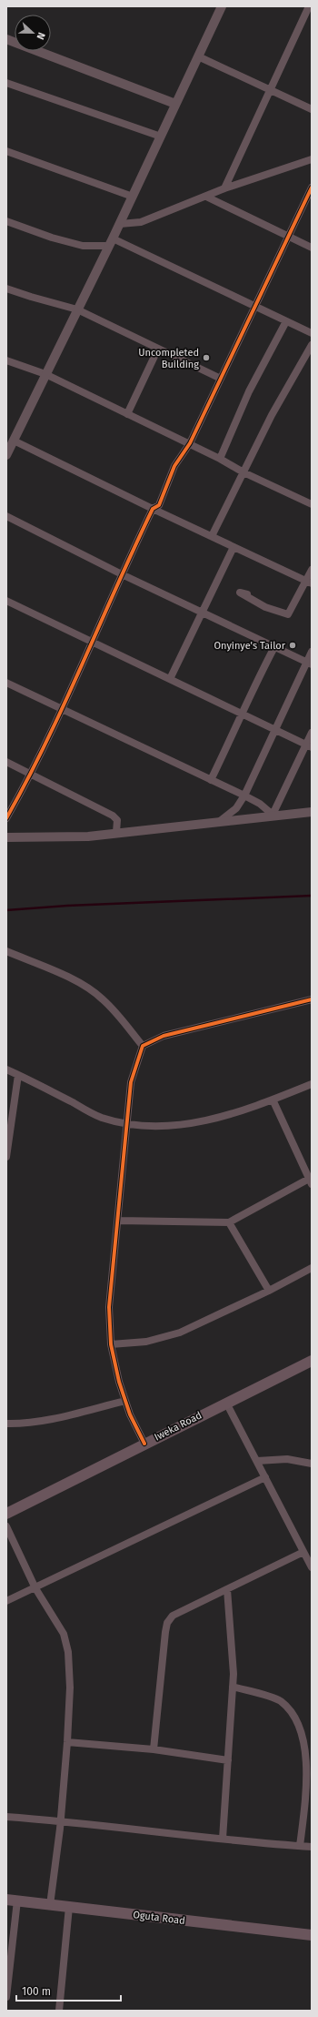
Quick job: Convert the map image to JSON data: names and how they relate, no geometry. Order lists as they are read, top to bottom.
{
  "streets": {
    "main road": ["Iweka Road", "Oguta Road"]
  },
  "places": ["Uncompleted Building", "Onyinye's Tailor"],
  "scale_bar": "100 m",
  "north": "right"
}
